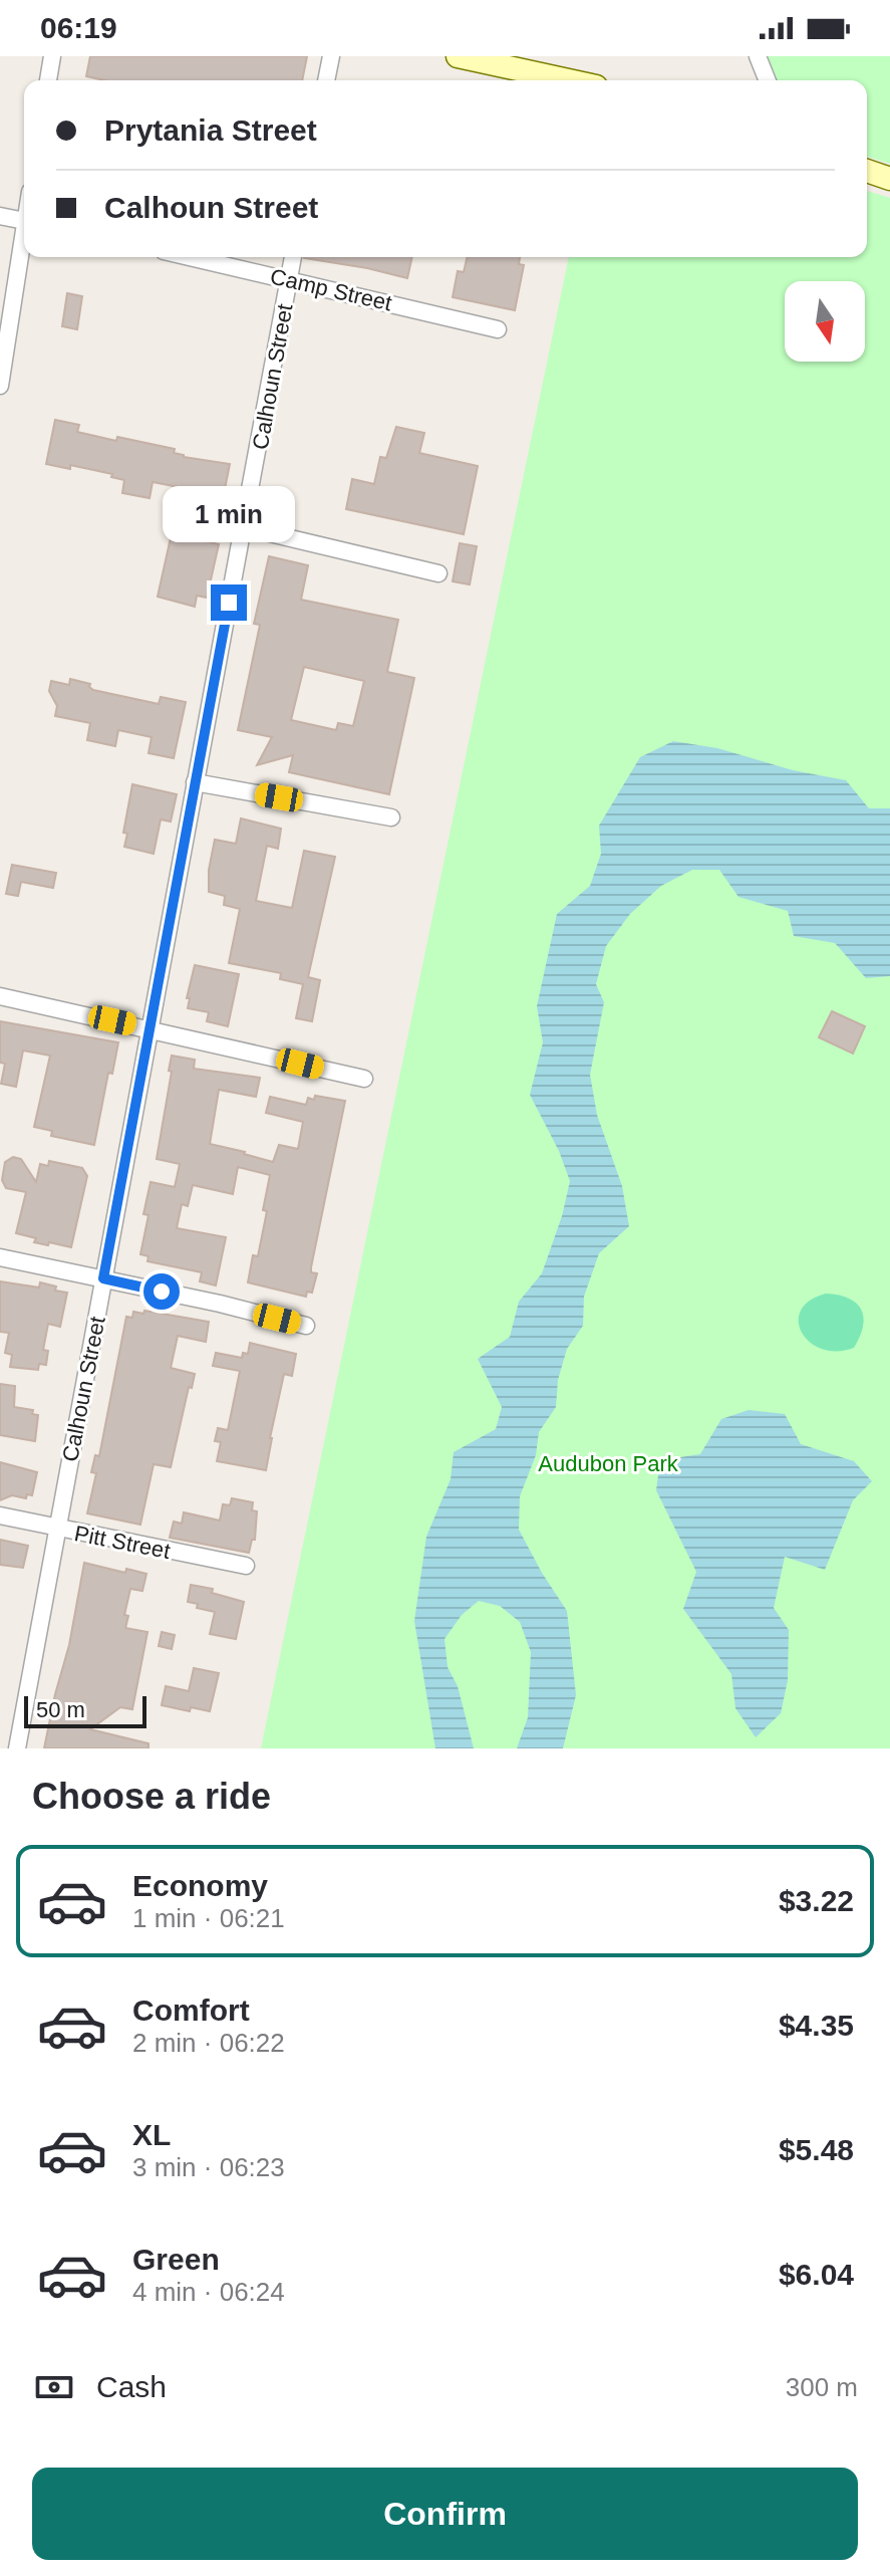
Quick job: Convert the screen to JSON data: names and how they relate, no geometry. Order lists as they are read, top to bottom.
{
  "streets": {
    "street": ["Camp Street", "Calhoun Street", "Pitt Street"]
  },
  "crossings": [
    ["Camp Street", "Calhoun Street"],
    ["Calhoun Street", "Pitt Street"]
  ],
  "parks": ["Audubon Park"],
  "scale_bar": "50 m",
  "north": "bottom",
  "page": {
    "status": "06:19",
    "banner": ["Prytania Street", "Calhoun Street"],
    "bubble": "1 min",
    "scale": "50 m",
    "heading": "Choose a ride",
    "list": [
      {
        "name": "Economy",
        "note": "1 min · 06:21",
        "value": "$3.22"
      },
      {
        "name": "Comfort",
        "note": "2 min · 06:22",
        "value": "$4.35"
      },
      {
        "name": "XL",
        "note": "3 min · 06:23",
        "value": "$5.48"
      },
      {
        "name": "Green",
        "note": "4 min · 06:24",
        "value": "$6.04"
      }
    ],
    "pay": ["Cash", "300 m"],
    "buttons": "Confirm"
  }
}
